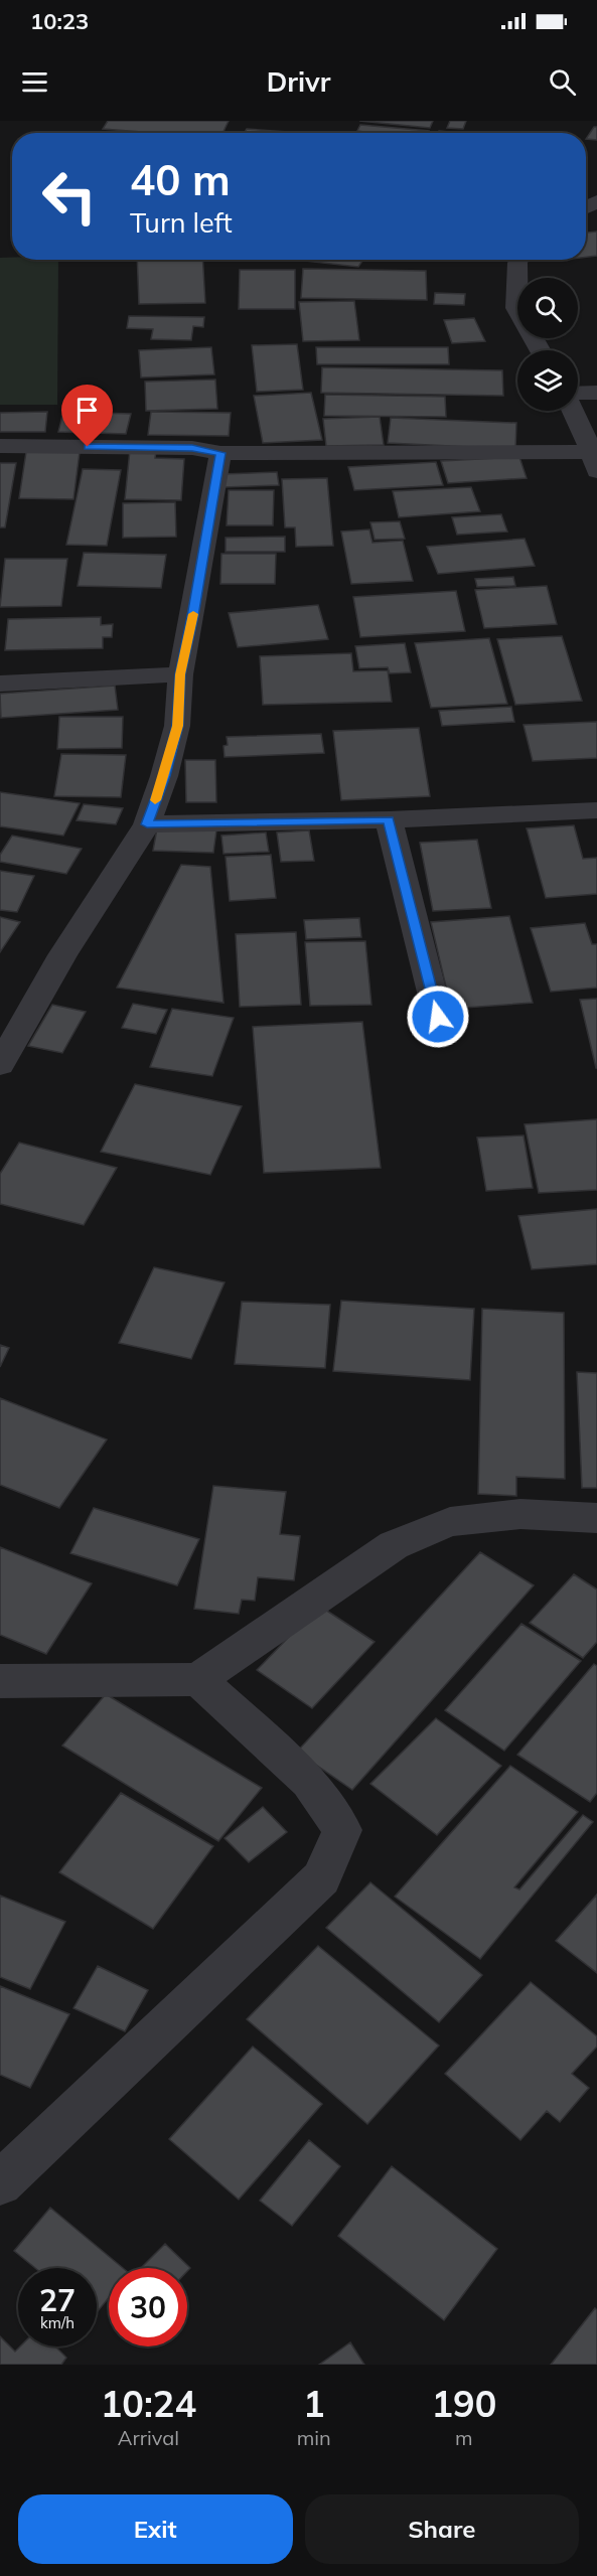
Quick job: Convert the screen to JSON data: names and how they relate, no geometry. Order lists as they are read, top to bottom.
{
  "page": {
    "status": "10:23",
    "header": "Drivr",
    "turn": ["40 m", "Turn left"],
    "speed": "27 km/h",
    "limit": "30",
    "eta": [
      "10:24",
      "Arrival",
      "1",
      "min",
      "190",
      "m"
    ],
    "buttons": ["Exit", "Share"]
  }
}
